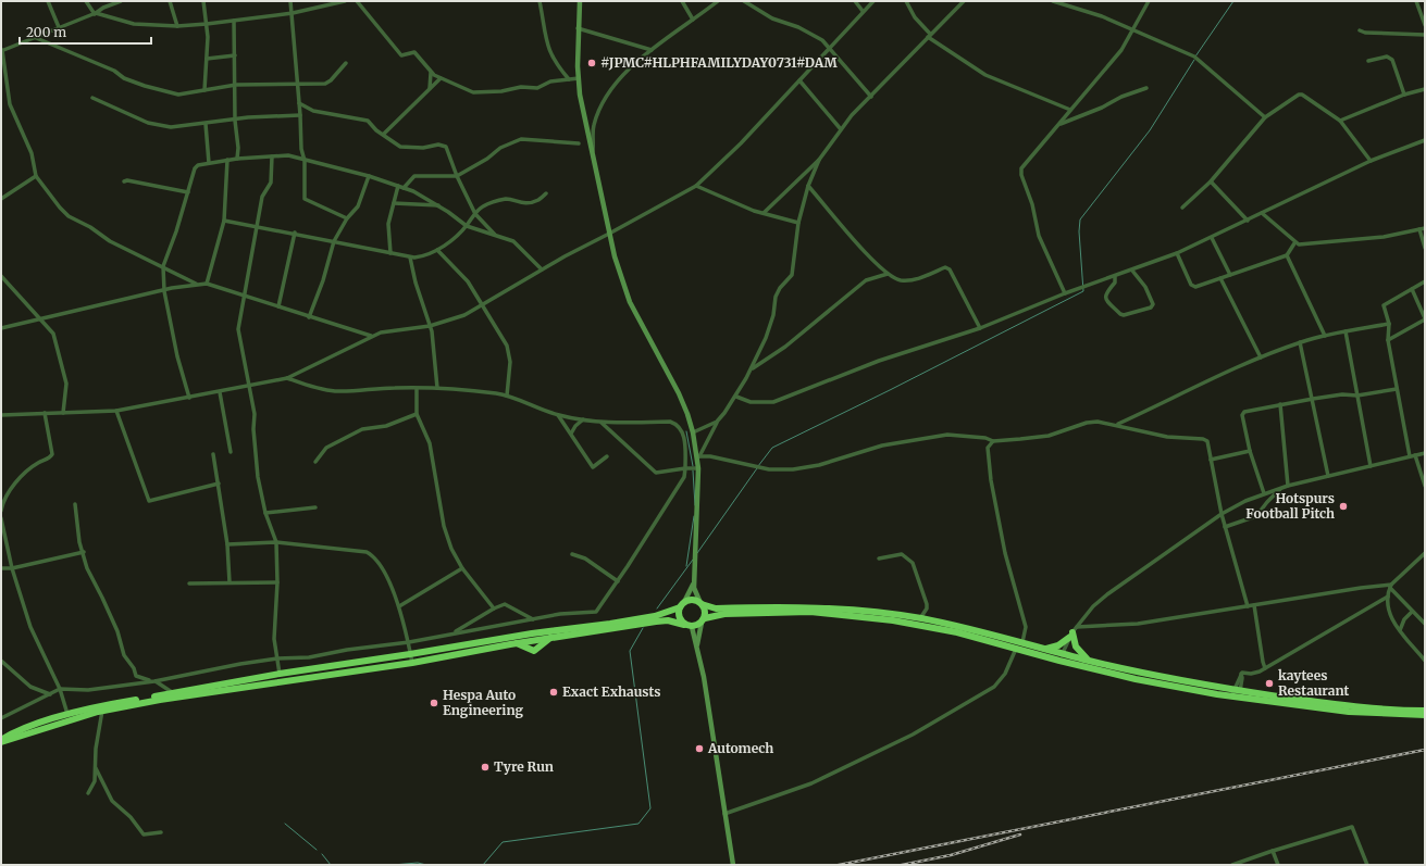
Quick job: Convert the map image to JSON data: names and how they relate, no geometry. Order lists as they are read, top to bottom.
{
  "places": [
    "#JPMC#HLPHFAMILYDAY0731#DAM",
    "Hotspurs Football Pitch",
    "kaytees Restaurant",
    "Exact Exhausts",
    "Hespa Auto Engineering",
    "Automech",
    "Tyre Run"
  ],
  "scale_bar": "200 m"
}
